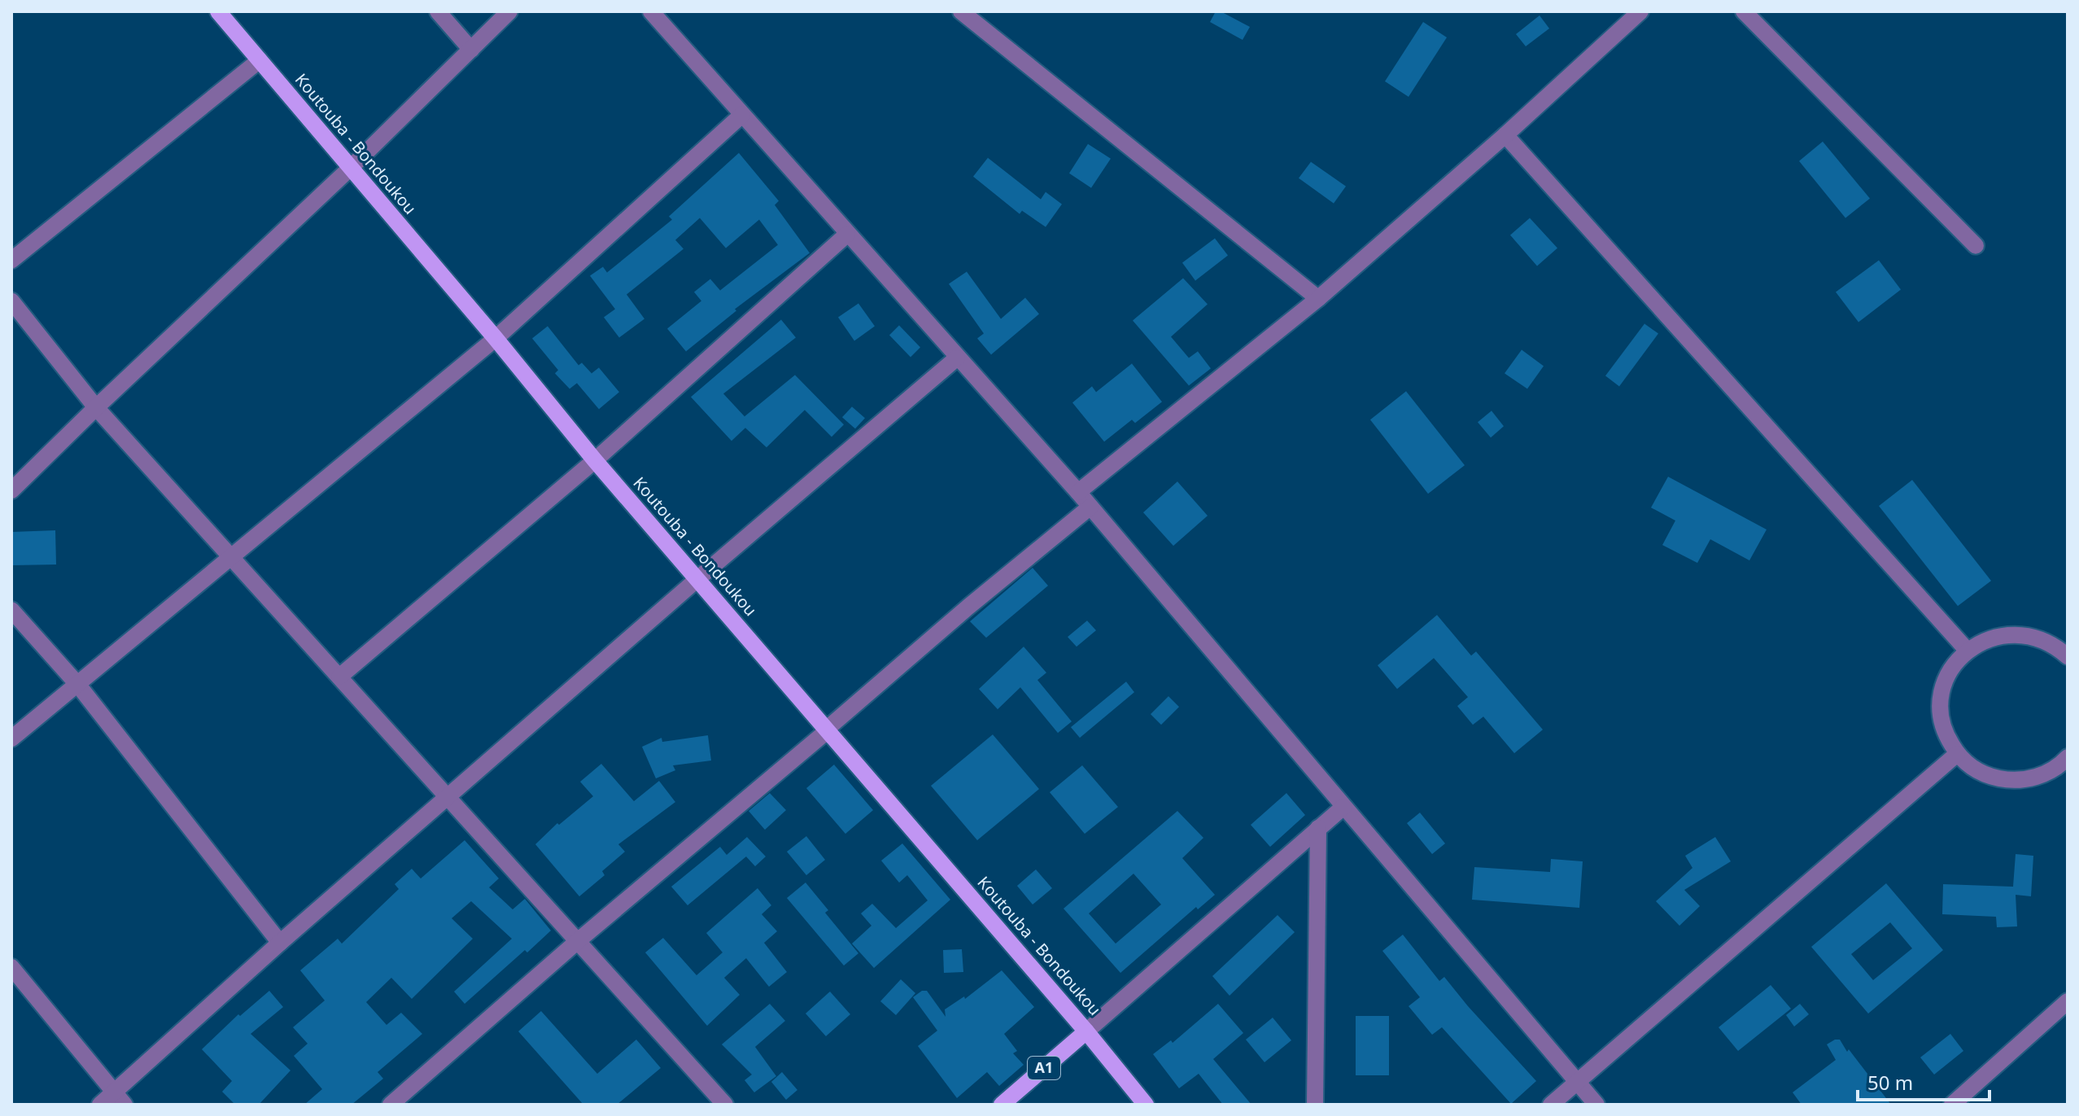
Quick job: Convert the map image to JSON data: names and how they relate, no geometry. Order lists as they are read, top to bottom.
{
  "streets": {
    "main road": ["Koutouba - Bondoukou", "A1"]
  },
  "crossings": [
    ["Koutouba - Bondoukou", "A1"]
  ],
  "scale_bar": "50 m"
}
